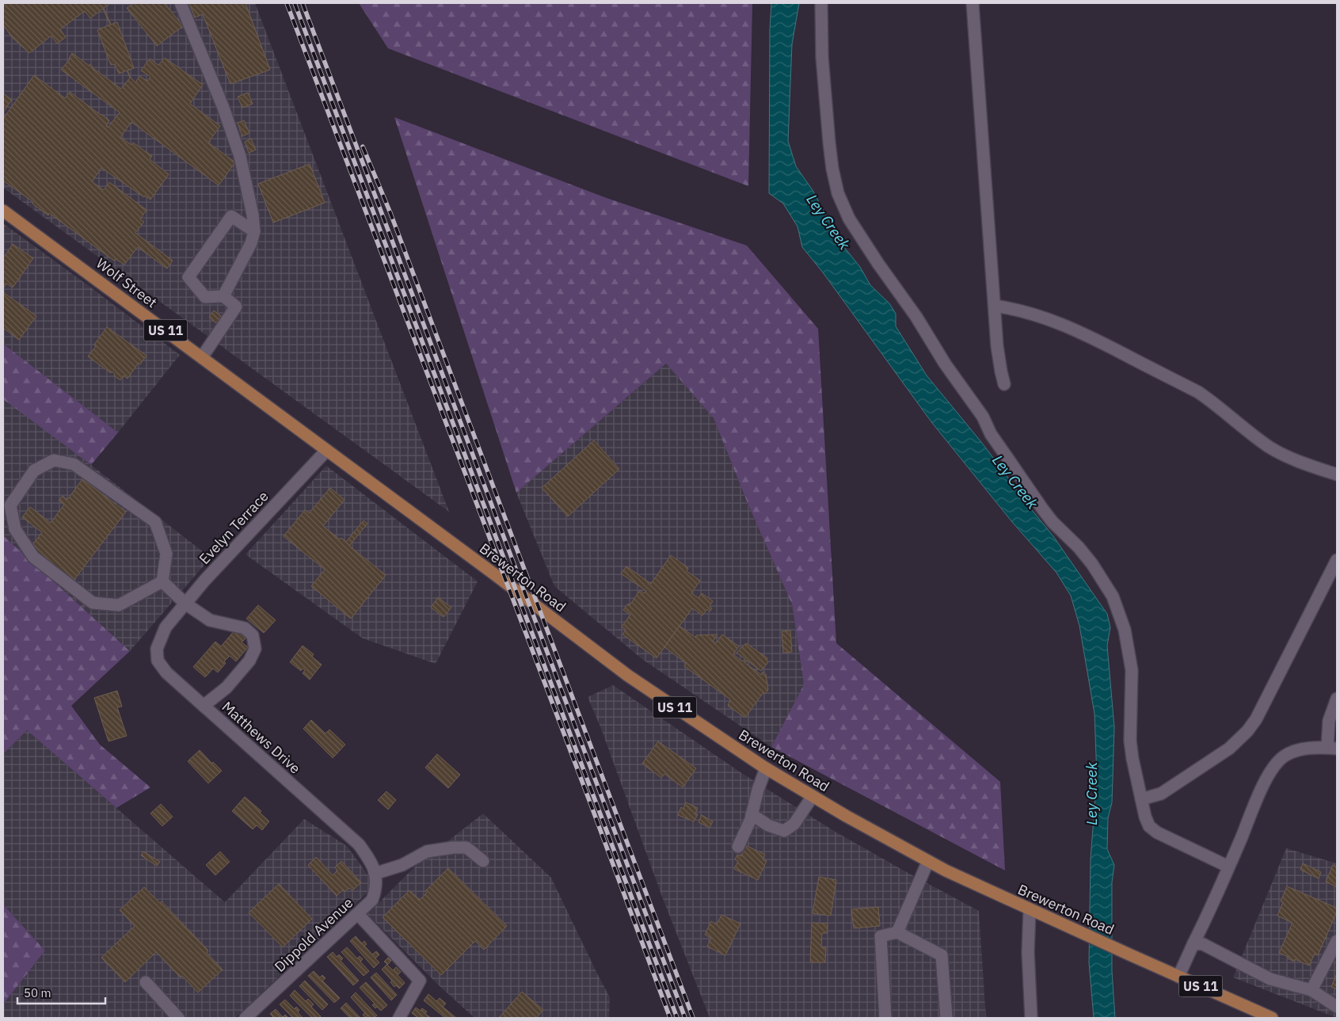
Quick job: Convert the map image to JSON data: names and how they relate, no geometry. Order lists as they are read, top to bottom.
{
  "streets": {
    "main road": ["Wolf Street", "US 11", "Brewerton Road"],
    "street": ["Evelyn Terrace", "Matthews Drive", "Dippold Avenue"]
  },
  "crossings": [
    ["Wolf Street", "Evelyn Terrace"],
    ["Wolf Street", "Brewerton Road"],
    ["Evelyn Terrace", "Brewerton Road"],
    ["Evelyn Terrace", "Matthews Drive"],
    ["Matthews Drive", "Dippold Avenue"]
  ],
  "water": ["Ley Creek"],
  "scale_bar": "50 m"
}
